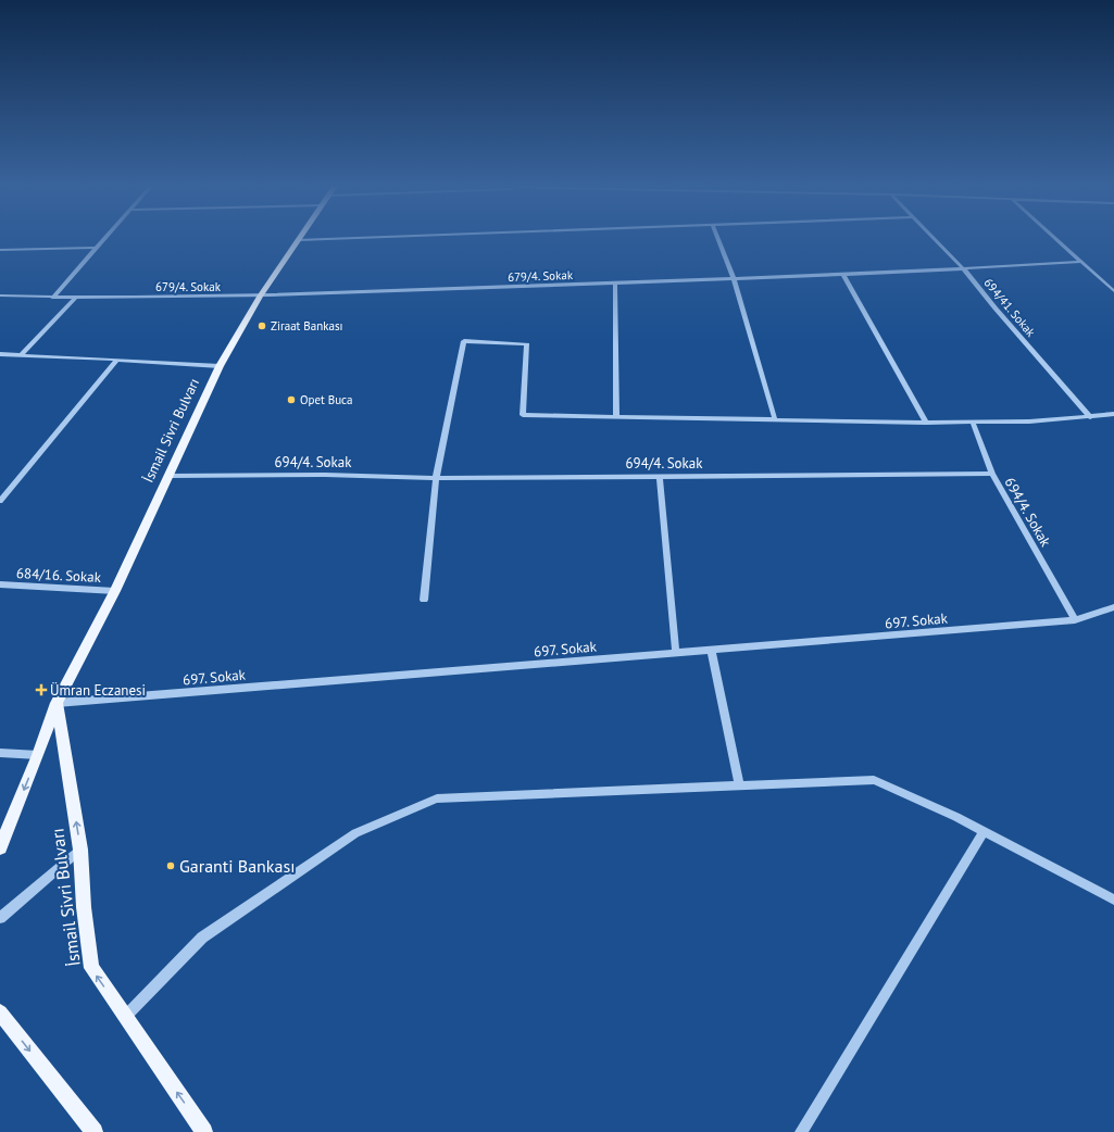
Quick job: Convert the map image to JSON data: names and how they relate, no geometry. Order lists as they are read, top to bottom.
{
  "streets": {
    "main road": ["İsmail Sivri Bulvarı"],
    "street": [
      "679/4. Sokak",
      "694/41. Sokak",
      "694/4. Sokak",
      "684/16. Sokak",
      "697. Sokak"
    ]
  },
  "crossings": [
    ["679/4. Sokak", "694/41. Sokak"],
    ["679/4. Sokak", "İsmail Sivri Bulvarı"],
    ["İsmail Sivri Bulvarı", "694/4. Sokak"],
    ["İsmail Sivri Bulvarı", "684/16. Sokak"],
    ["İsmail Sivri Bulvarı", "697. Sokak"],
    ["694/4. Sokak", "697. Sokak"]
  ],
  "places": {
    "other": ["Ziraat Bankası", "Opet Buca", "Garanti Bankası"],
    "health": ["Ümran Eczanesi"]
  }
}
